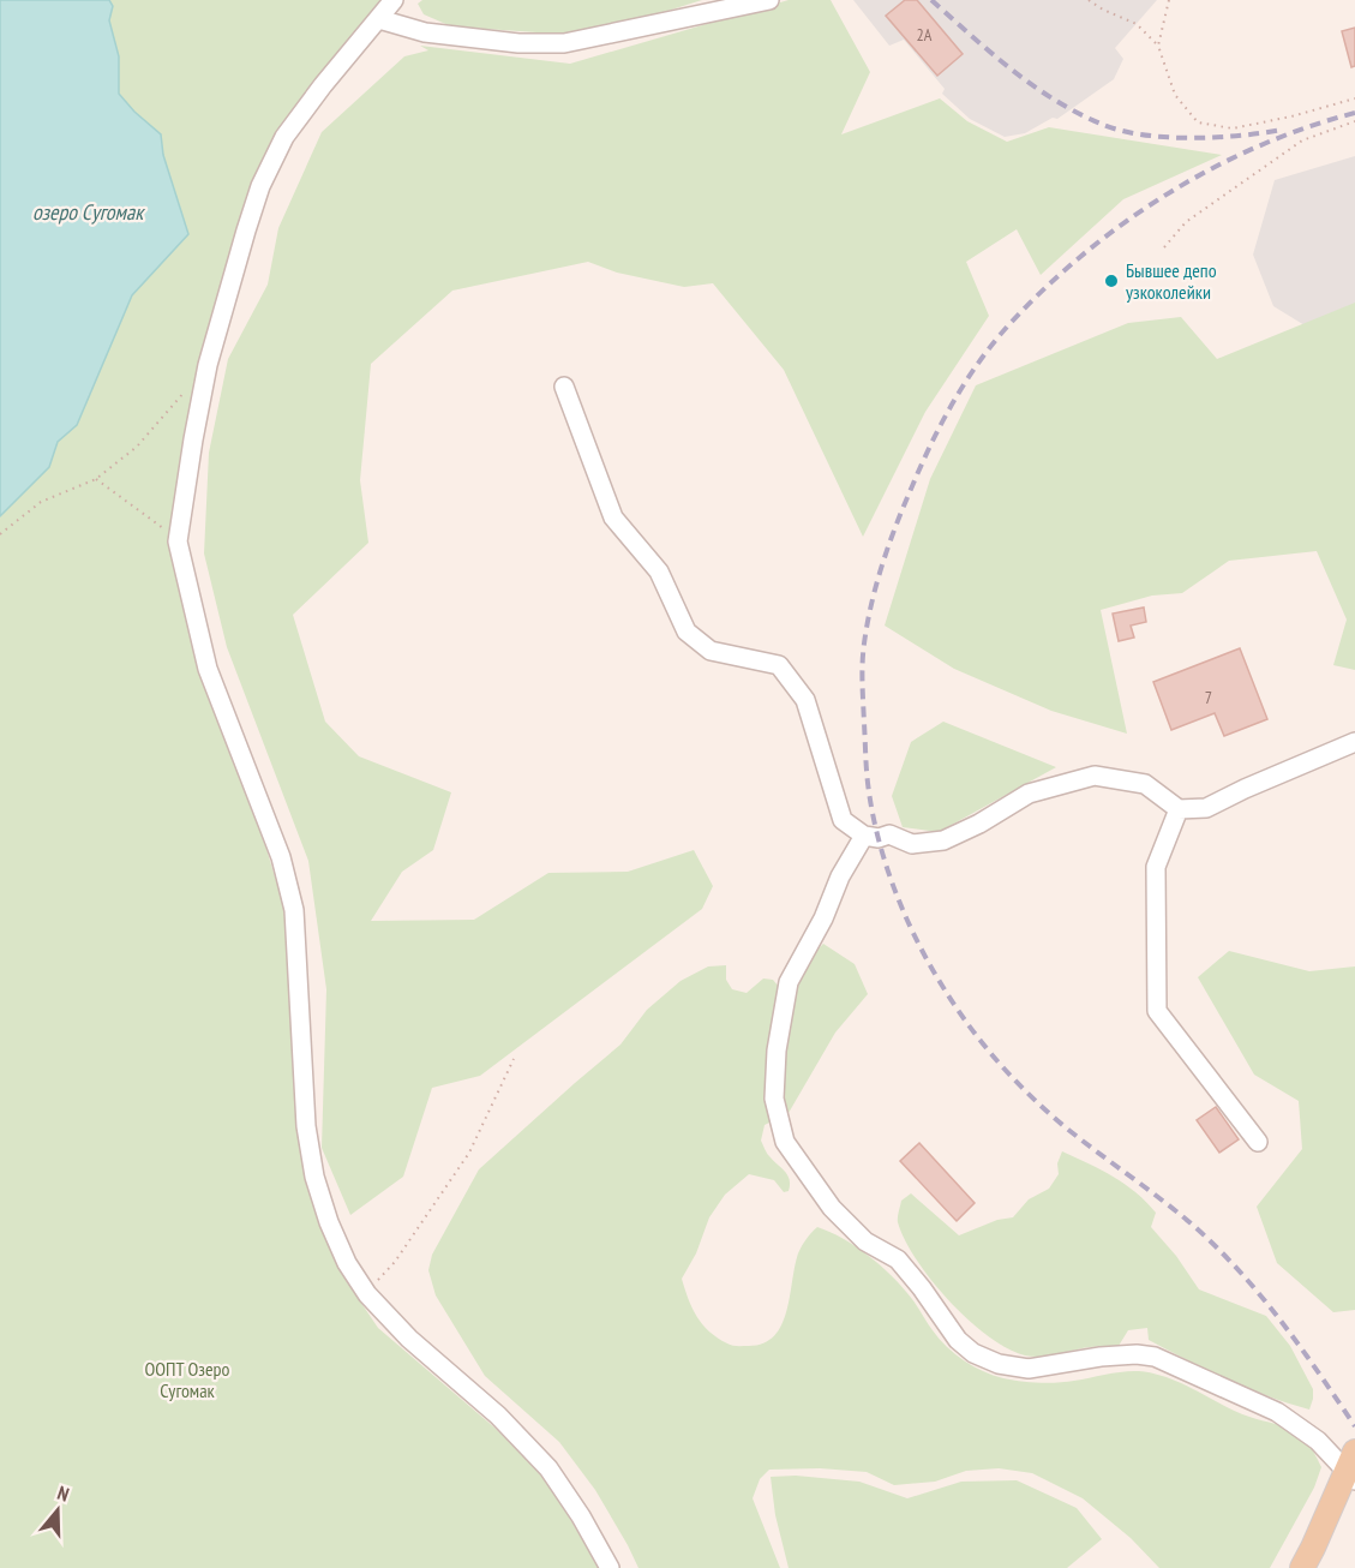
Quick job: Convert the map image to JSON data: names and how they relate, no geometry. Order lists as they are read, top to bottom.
{
  "water": ["озеро Сугомак"],
  "parks": ["ООПТ Озеро Сугомак"],
  "places": ["Бывшее депо узкоколейки"],
  "house_numbers": ["2А", "7"],
  "north": "top"
}
